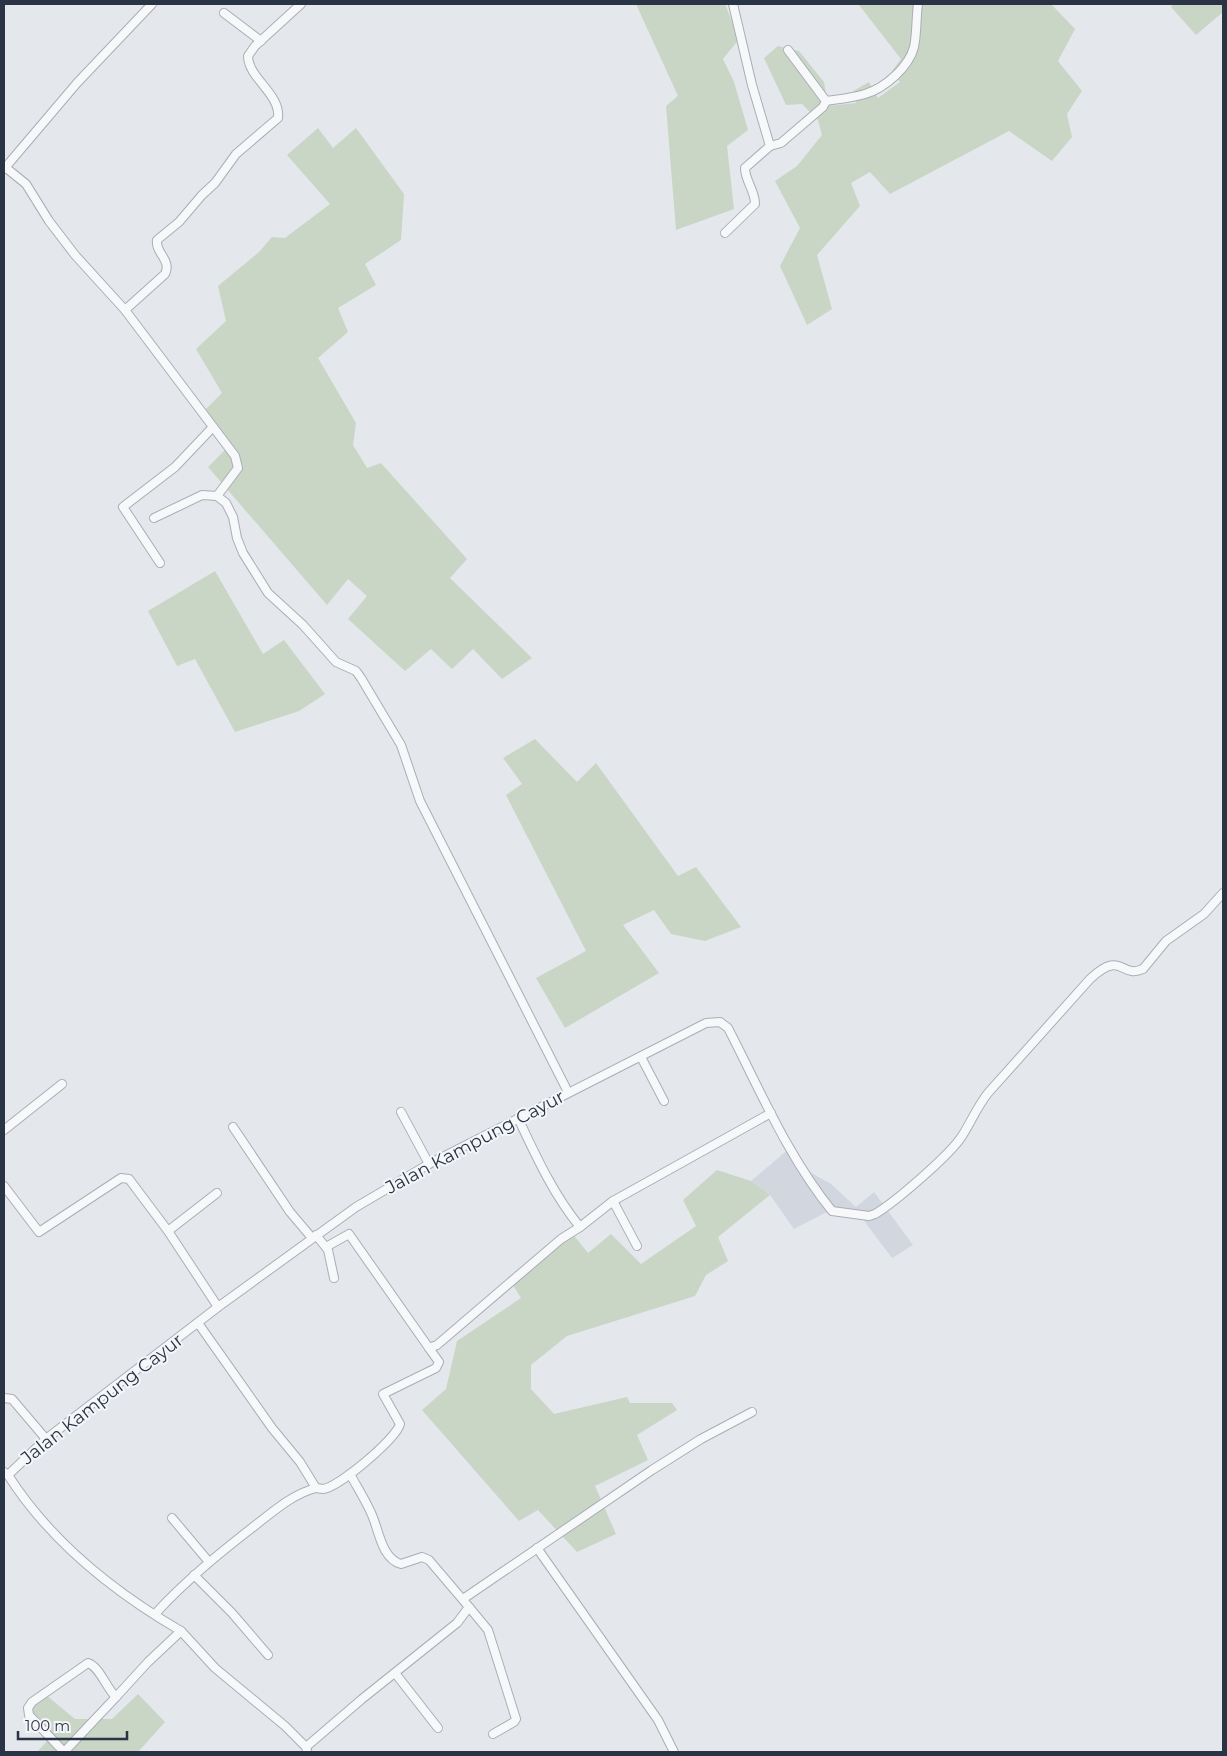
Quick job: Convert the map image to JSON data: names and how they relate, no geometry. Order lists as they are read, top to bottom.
{
  "streets": {
    "street": ["Jalan Kampung Cayur"]
  },
  "scale_bar": "100 m"
}
